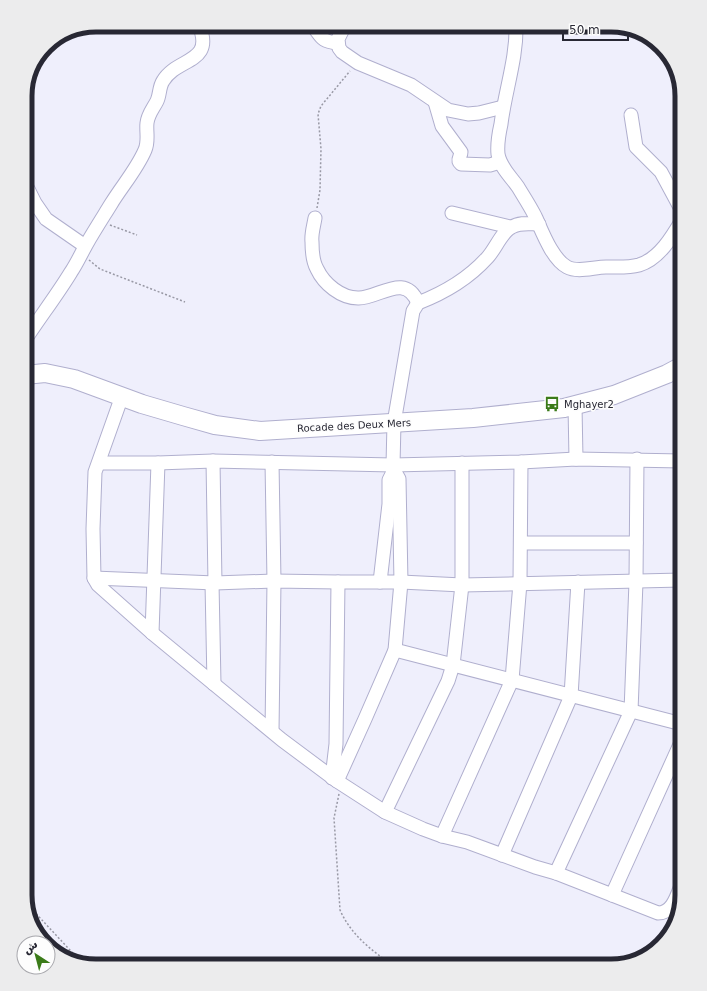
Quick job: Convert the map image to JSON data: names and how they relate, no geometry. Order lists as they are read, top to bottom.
{
  "streets": {
    "highway": ["Rocade des Deux Mers"]
  },
  "places": {
    "bus stop": ["Mghayer2"]
  },
  "scale_bar": "50 m",
  "north": "top left"
}
